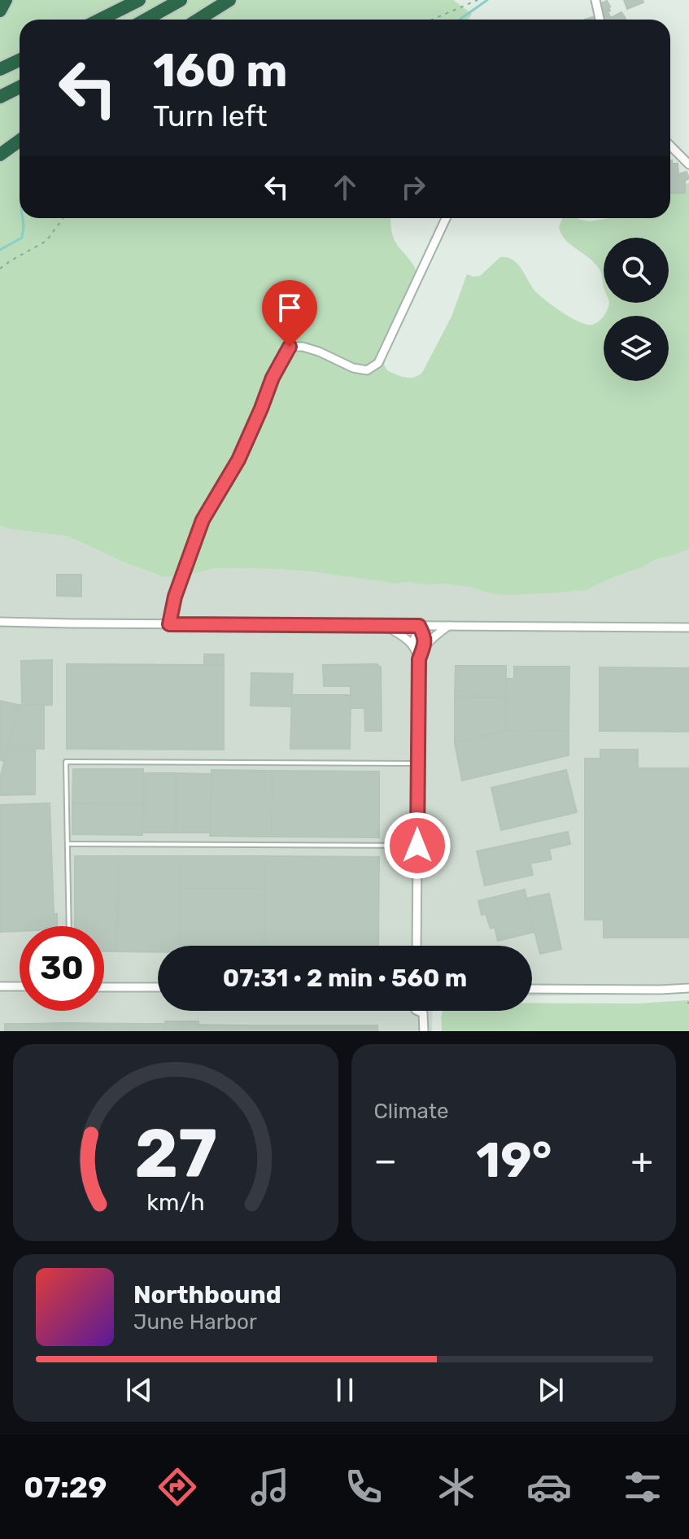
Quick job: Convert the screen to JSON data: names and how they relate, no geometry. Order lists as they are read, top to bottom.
{
  "page": {
    "turn": ["160 m", "Turn left"],
    "limit": "30",
    "trip": "07:31 · 2 min · 560 m",
    "tile": "Climate",
    "heat": ["−", "19°", "+"],
    "song": ["Northbound", "June Harbor"],
    "tabs": "07:29",
    "gauge": ["27", "km/h"]
  }
}
